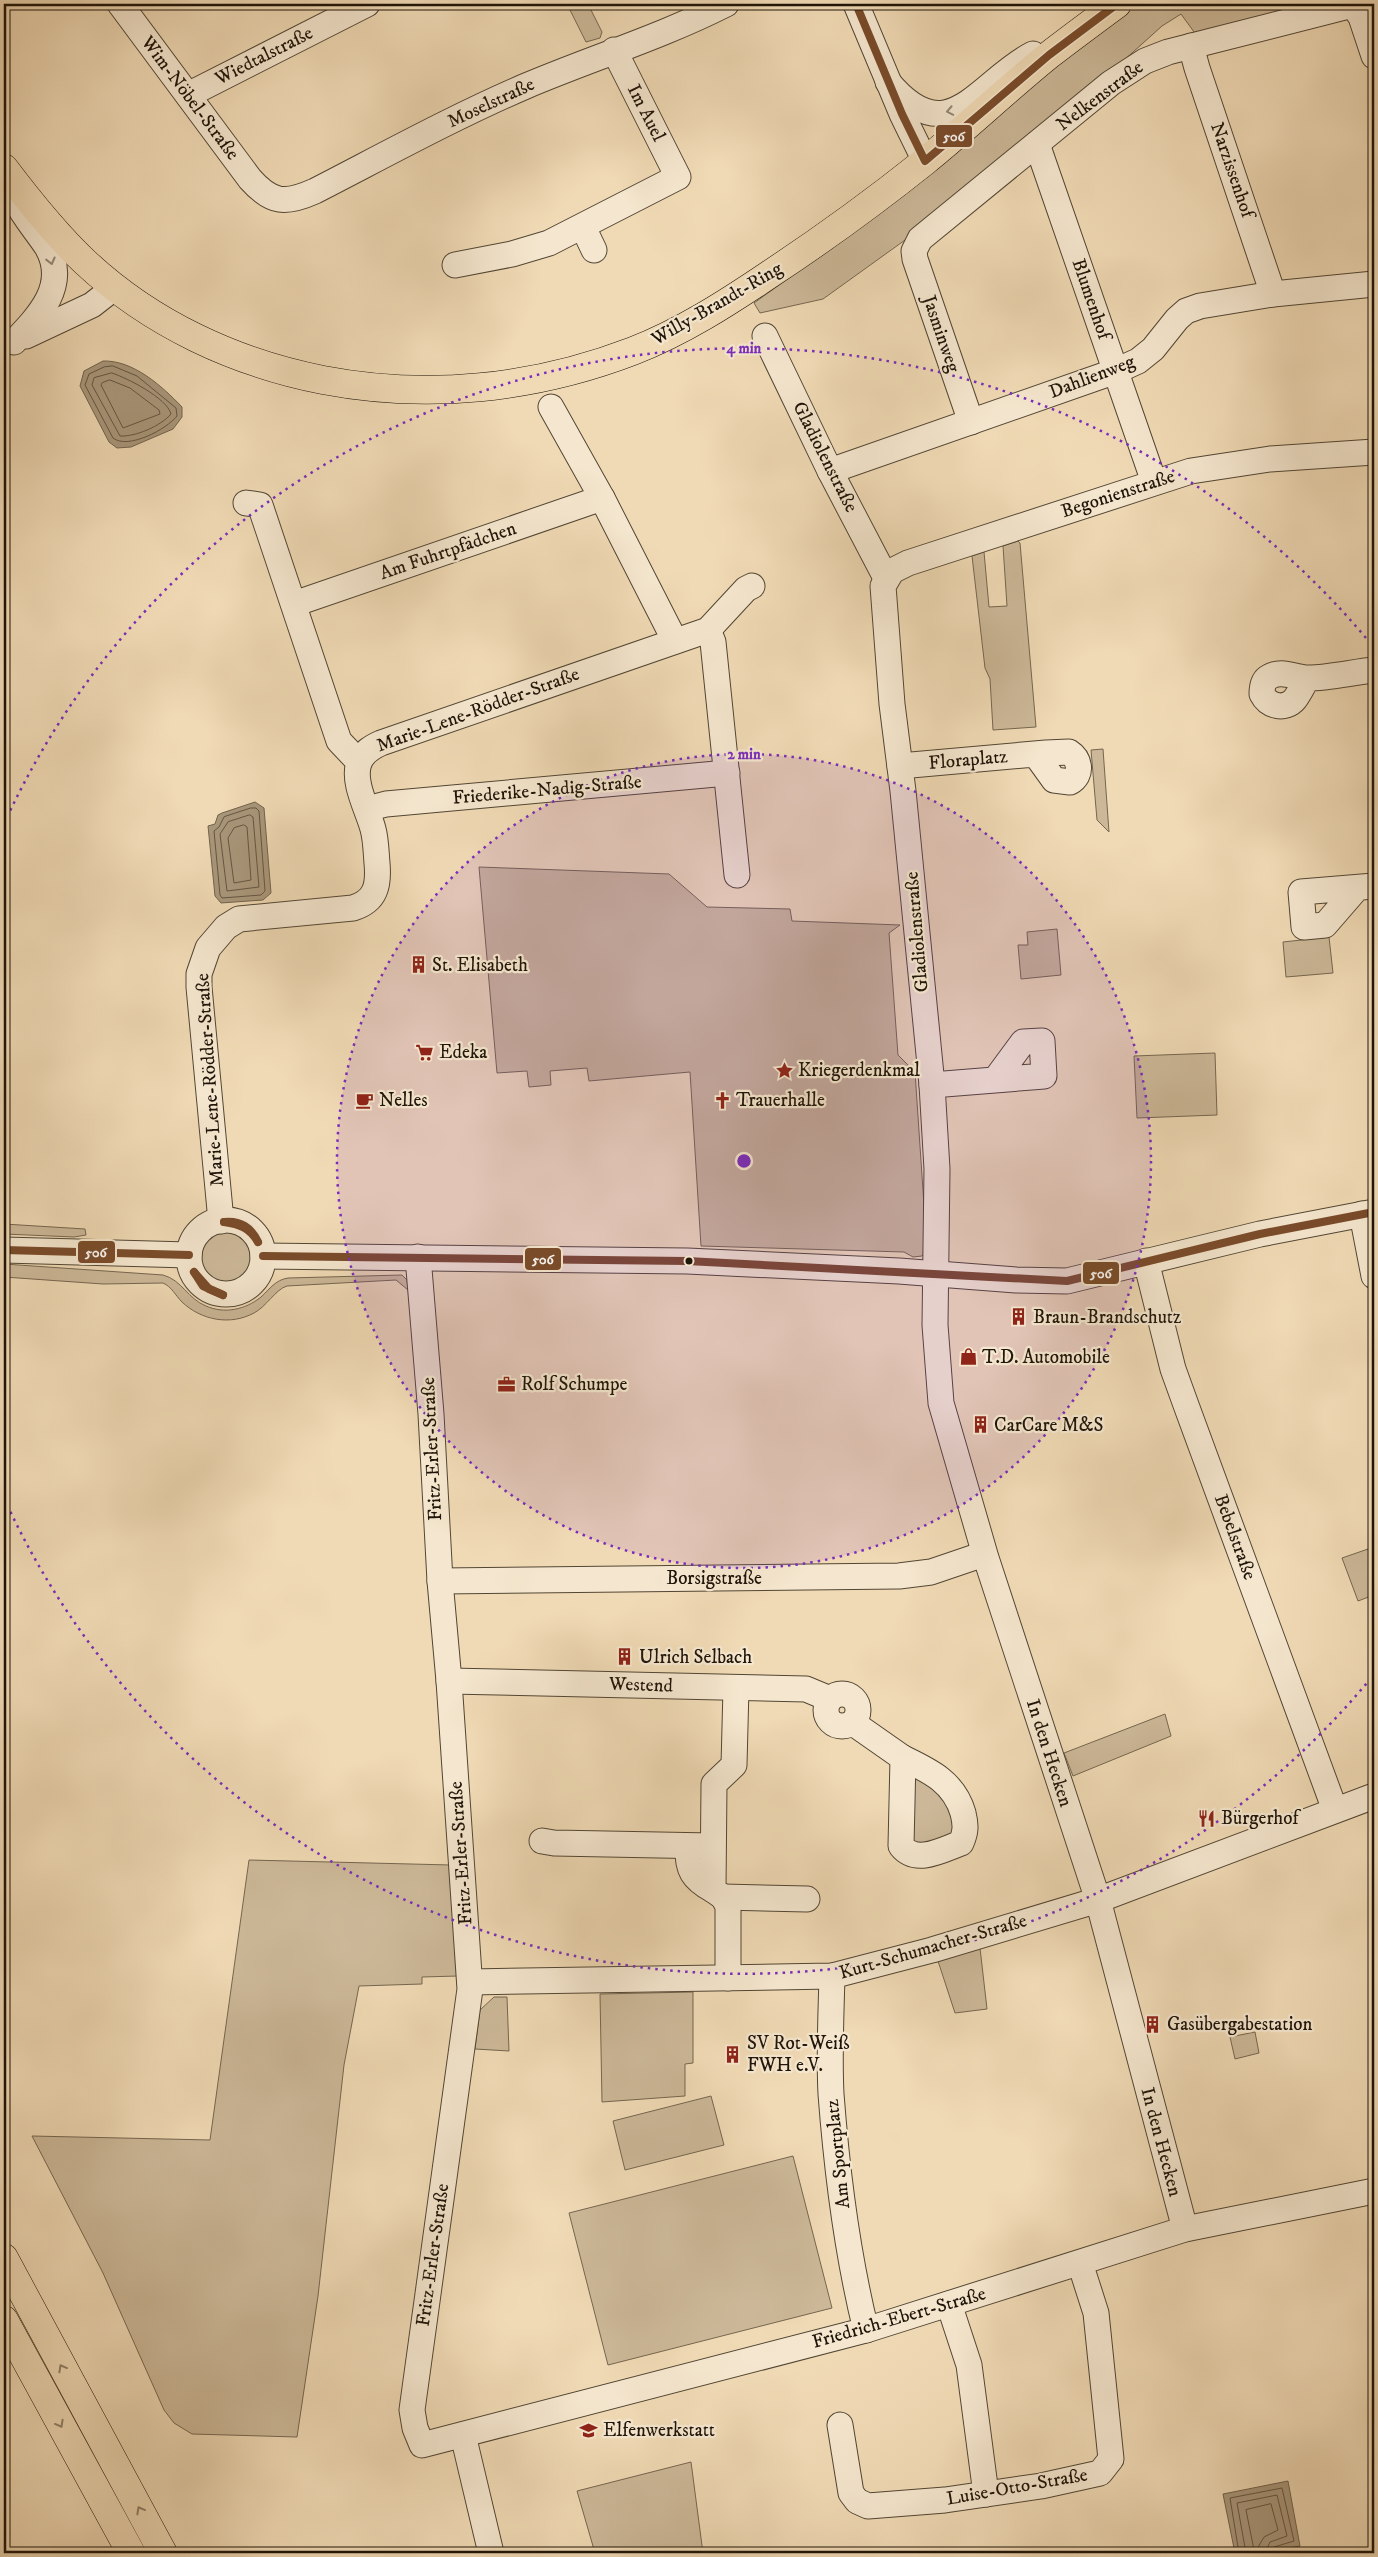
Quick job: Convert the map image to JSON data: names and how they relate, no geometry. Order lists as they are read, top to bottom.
{
  "streets": {
    "main road": ["Willy-Brandt-Ring"],
    "street": [
      "Wiedtalstraße",
      "Nelkenstraße",
      "Wim-Nöbel-Straße",
      "Moselstraße",
      "Im Auel",
      "Narzissenhof",
      "Blumenhof",
      "Jasminweg",
      "Dahlienweg",
      "Gladiolenstraße",
      "Begonienstraße",
      "Am Fuhrtpfädchen",
      "Marie-Lene-Rödder-Straße",
      "Floraplatz",
      "Friederike-Nadig-Straße",
      "Fritz-Erler-Straße",
      "Bebelstraße",
      "Borsigstraße",
      "Westend",
      "In den Hecken",
      "Kurt-Schumacher-Straße",
      "Am Sportplatz",
      "Friedrich-Ebert-Straße",
      "Luise-Otto-Straße"
    ]
  },
  "crossings": [
    ["Wiedtalstraße", "Wim-Nöbel-Straße"],
    ["Nelkenstraße", "Narzissenhof"],
    ["Nelkenstraße", "Blumenhof"],
    ["Nelkenstraße", "Jasminweg"],
    ["Wim-Nöbel-Straße", "Moselstraße"],
    ["Moselstraße", "Im Auel"],
    ["Narzissenhof", "Dahlienweg"],
    ["Blumenhof", "Dahlienweg"],
    ["Blumenhof", "Begonienstraße"],
    ["Jasminweg", "Dahlienweg"],
    ["Dahlienweg", "Gladiolenstraße"],
    ["Gladiolenstraße", "Begonienstraße"],
    ["Gladiolenstraße", "Floraplatz"],
    ["Gladiolenstraße", "In den Hecken"],
    ["Marie-Lene-Rödder-Straße", "Friederike-Nadig-Straße"],
    ["Fritz-Erler-Straße", "Borsigstraße"],
    ["Fritz-Erler-Straße", "Westend"],
    ["Fritz-Erler-Straße", "Kurt-Schumacher-Straße"],
    ["Fritz-Erler-Straße", "Friedrich-Ebert-Straße"],
    ["Bebelstraße", "Kurt-Schumacher-Straße"],
    ["Borsigstraße", "In den Hecken"],
    ["In den Hecken", "Kurt-Schumacher-Straße"],
    ["In den Hecken", "Friedrich-Ebert-Straße"],
    ["Kurt-Schumacher-Straße", "Am Sportplatz"],
    ["Am Sportplatz", "Friedrich-Ebert-Straße"],
    ["Friedrich-Ebert-Straße", "Luise-Otto-Straße"]
  ],
  "places": {
    "building": [
      "St. Elisabeth",
      "Braun-Brandschutz",
      "CarCare M&S",
      "Ulrich Selbach",
      "Gasübergabestation",
      "SV Rot-Weiß FWH e.V."
    ],
    "supermarket": ["Edeka"],
    "place": ["Kriegerdenkmal"],
    "cafe": ["Nelles"],
    "church": ["Trauerhalle"],
    "shop": ["T.D. Automobile"],
    "office": ["Rolf Schumpe"],
    "restaurant": ["Bürgerhof"],
    "school or university": ["Elfenwerkstatt"]
  },
  "lines": ["transit line 506"],
  "rings": ["4 min", "2 min"]
}
